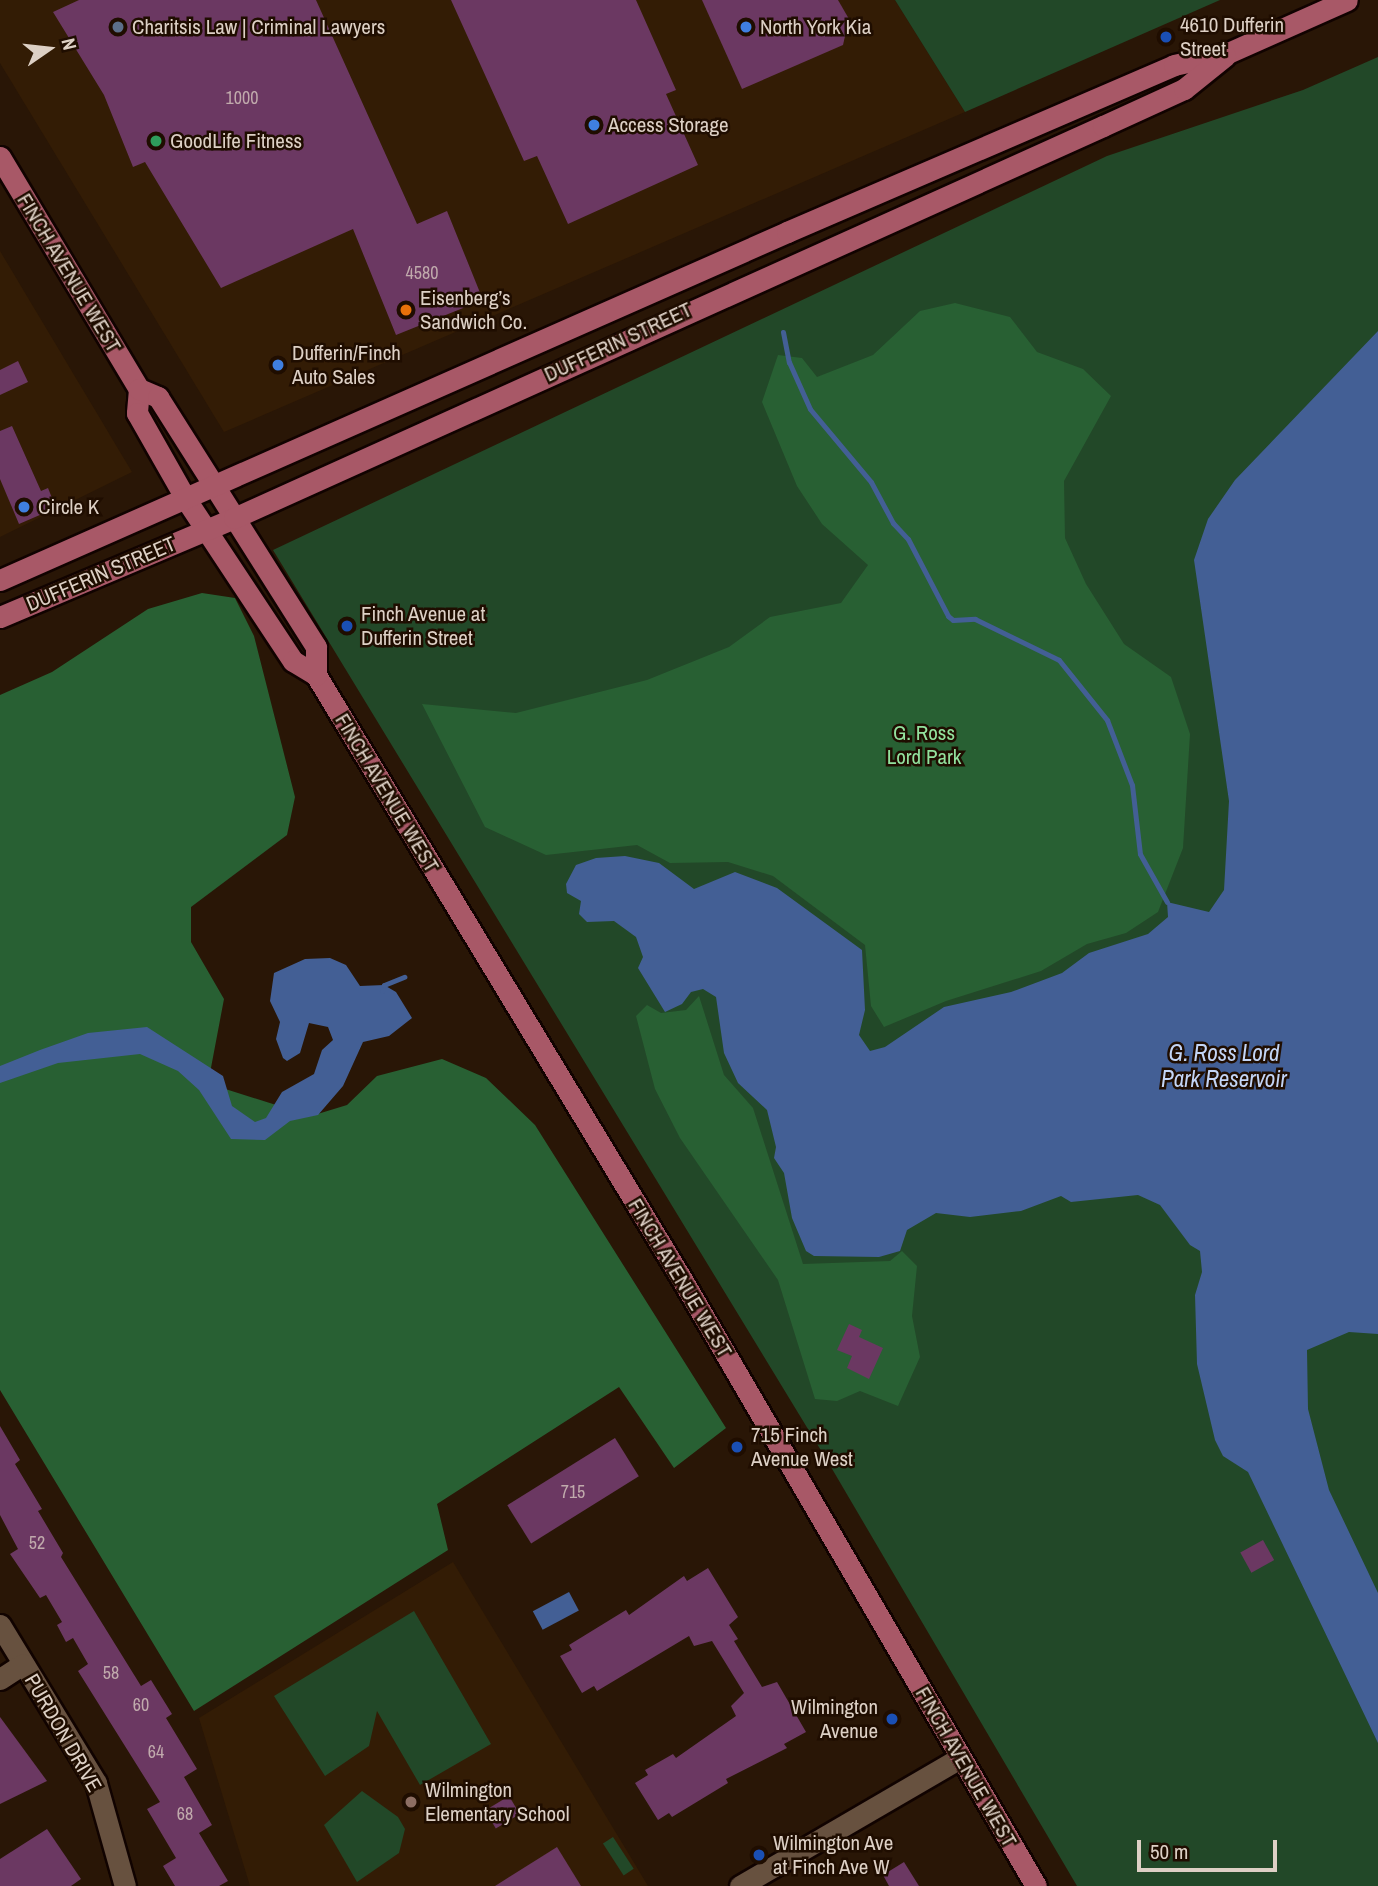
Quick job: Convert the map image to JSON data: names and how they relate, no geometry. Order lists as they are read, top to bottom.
{
  "streets": {
    "main road": ["FINCH AVENUE WEST", "DUFFERIN STREET"],
    "street": ["PURDON DRIVE"]
  },
  "crossings": [
    ["FINCH AVENUE WEST", "DUFFERIN STREET"]
  ],
  "water": ["G. Ross Lord Park Reservoir"],
  "parks": ["G. Ross Lord Park"],
  "places": [
    "Charitsis Law | Criminal Lawyers",
    "North York Kia",
    "4610 Dufferin Street",
    "Access Storage",
    "GoodLife Fitness",
    "Eisenberg’s Sandwich Co.",
    "Dufferin/Finch Auto Sales",
    "Circle K",
    "Finch Avenue at Dufferin Street",
    "715 Finch Avenue West",
    "Wilmington Avenue",
    "Wilmington Elementary School",
    "Wilmington Ave at Finch Ave W"
  ],
  "house_numbers": [
    "1000",
    "4580",
    "715",
    "52",
    "58",
    "60",
    "64",
    "68"
  ],
  "scale_bar": "50 m",
  "north": "right"
}
